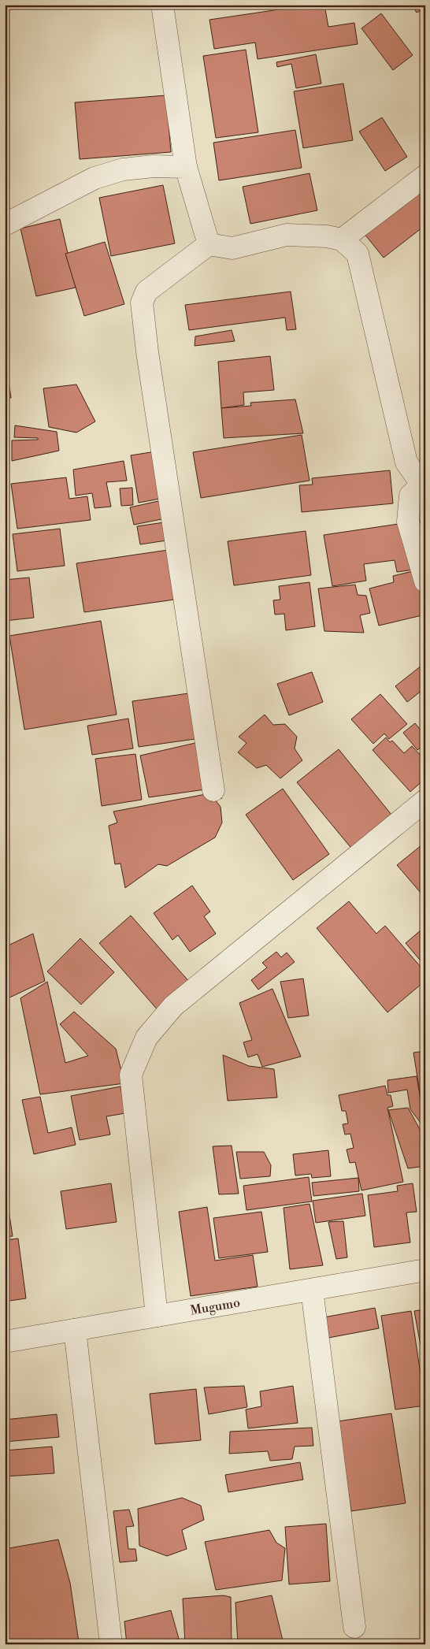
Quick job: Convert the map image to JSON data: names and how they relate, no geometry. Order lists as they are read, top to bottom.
{
  "streets": {
    "street": ["Mugumo"]
  }
}
